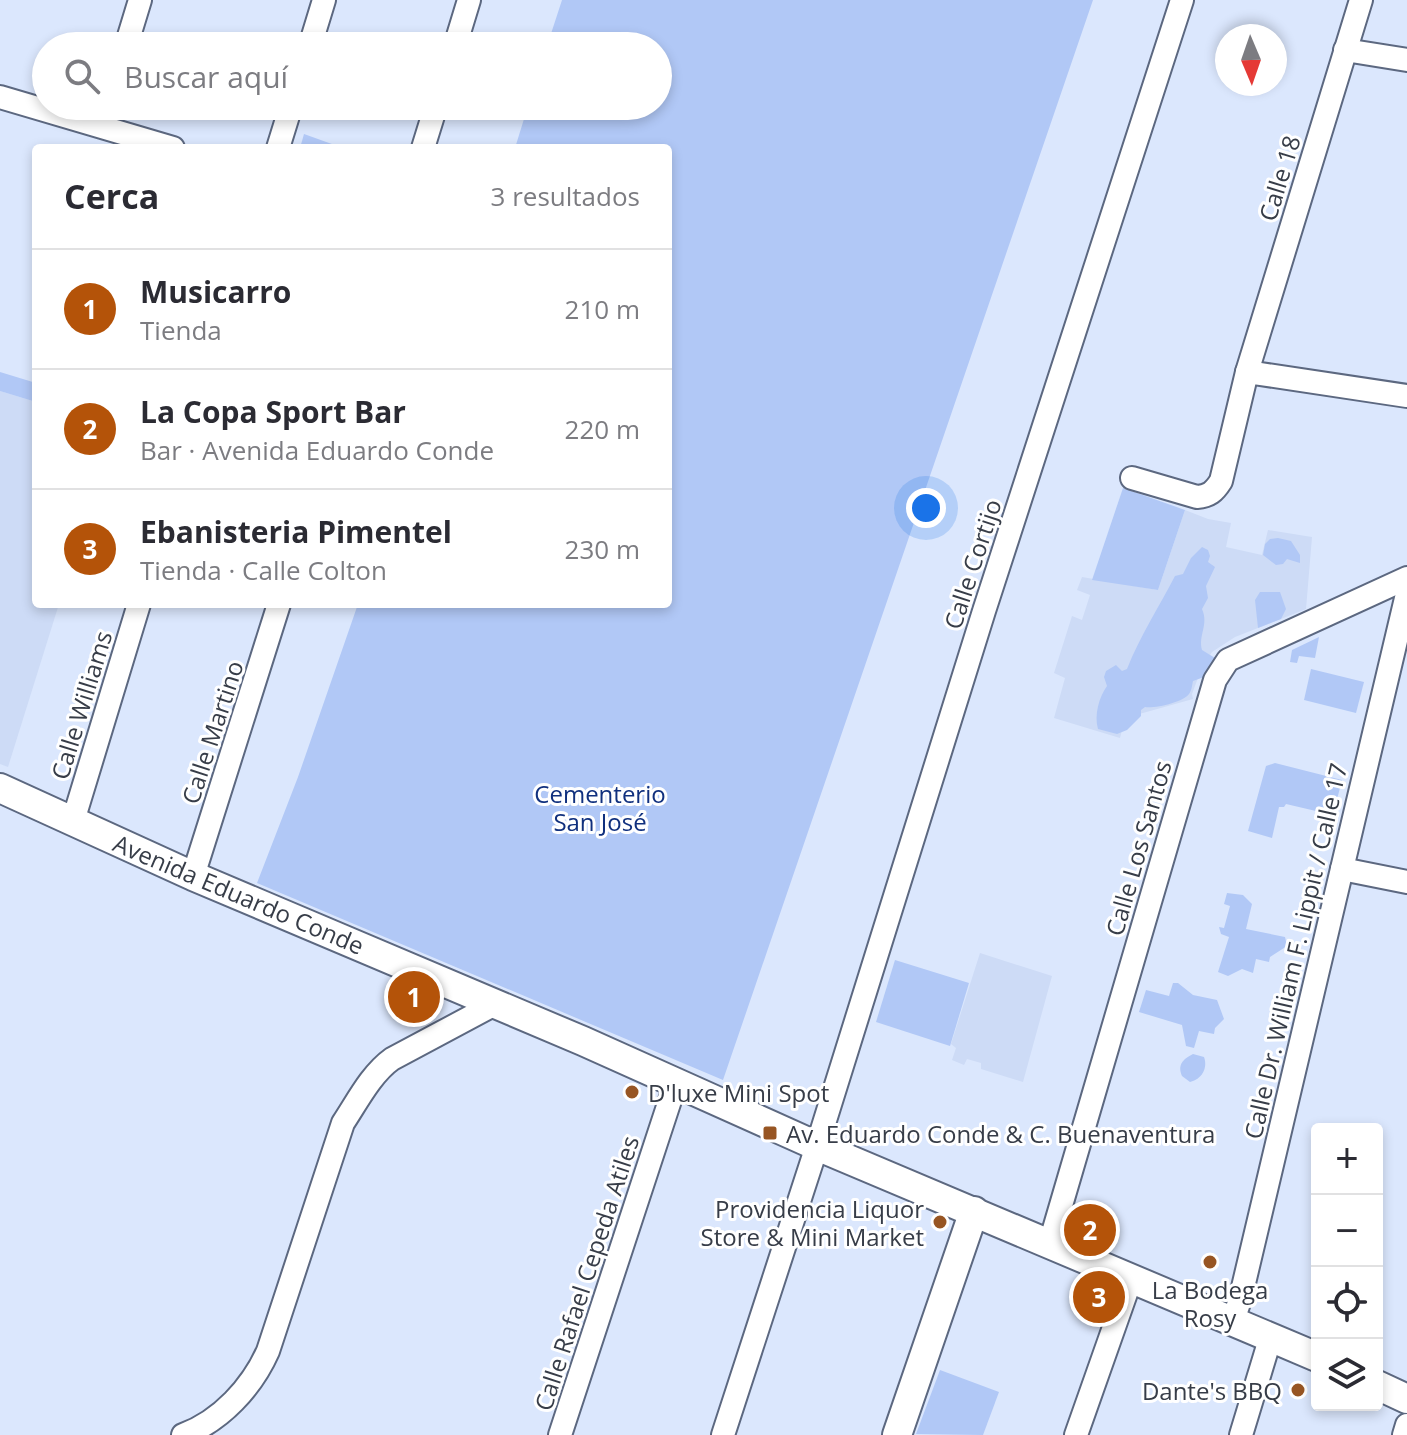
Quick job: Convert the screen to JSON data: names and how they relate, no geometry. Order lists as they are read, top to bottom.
{
  "streets": {
    "street": [
      "Calle 18",
      "Calle Cortijo",
      "Calle Williams",
      "Calle Martino",
      "Calle Los Santos",
      "Avenida Eduardo Conde",
      "Calle Dr. William F. Lippit / Calle 17",
      "Calle Rafael Cepeda Atiles"
    ]
  },
  "crossings": [
    ["Calle Cortijo", "Avenida Eduardo Conde"],
    ["Calle Williams", "Avenida Eduardo Conde"],
    ["Calle Martino", "Avenida Eduardo Conde"],
    ["Calle Los Santos", "Avenida Eduardo Conde"],
    ["Avenida Eduardo Conde", "Calle Dr. William F. Lippit / Calle 17"],
    ["Avenida Eduardo Conde", "Calle Rafael Cepeda Atiles"]
  ],
  "parks": ["Cementerio San José"],
  "places": {
    "other": [
      "D'luxe Mini Spot",
      "Providencia Liquor Store & Mini Market",
      "La Bodega Rosy",
      "Dante's BBQ"
    ],
    "transit": ["Av. Eduardo Conde & C. Buenaventura"]
  },
  "north": "bottom",
  "page": {
    "search": "Buscar aquí",
    "heading": ["Cerca", "3 resultados"],
    "list": [
      {
        "mark": "1",
        "name": "Musicarro",
        "note": "Tienda",
        "value": "210 m"
      },
      {
        "mark": "2",
        "name": "La Copa Sport Bar",
        "note": "Bar · Avenida Eduardo Conde",
        "value": "220 m"
      },
      {
        "mark": "3",
        "name": "Ebanisteria Pimentel",
        "note": "Tienda · Calle Colton",
        "value": "230 m"
      }
    ],
    "pins": ["1", "2", "3"],
    "map_buttons": ["+", "−"]
  }
}
